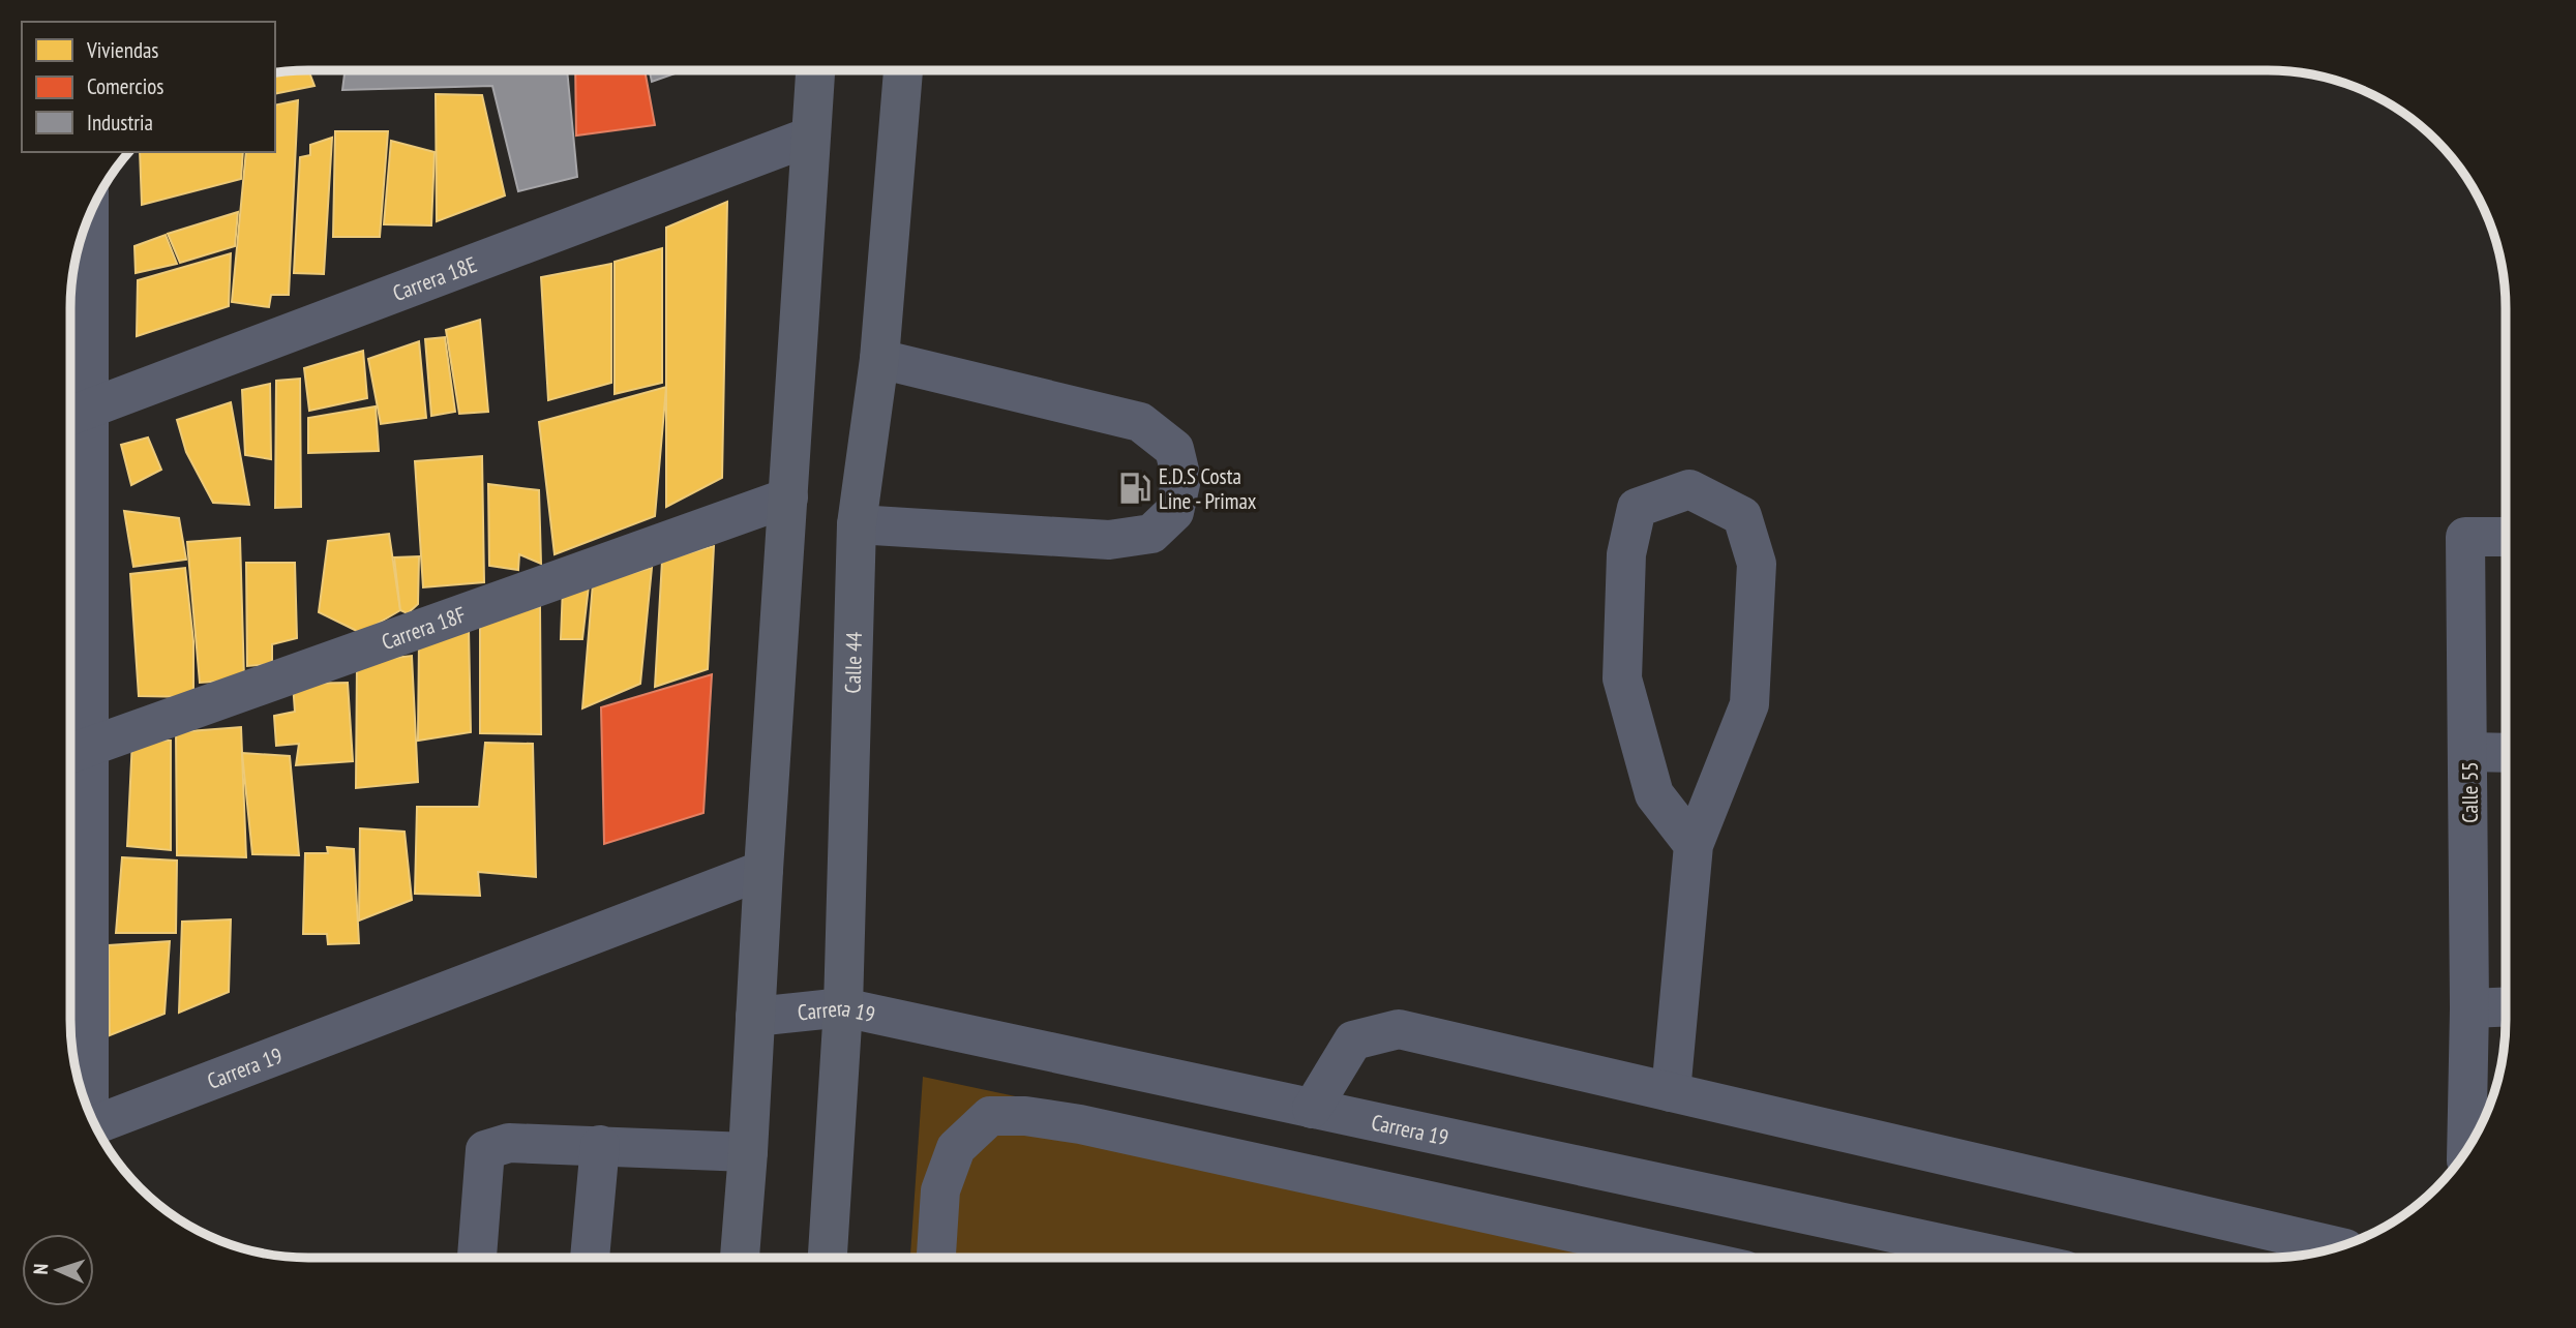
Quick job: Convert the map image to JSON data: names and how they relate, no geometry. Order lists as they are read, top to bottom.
{
  "streets": {
    "main road": ["Calle 44"],
    "street": [
      "Carrera 18E",
      "Carrera 18F",
      "Calle 55",
      "Carrera 19"
    ]
  },
  "crossings": [
    ["Calle 44", "Carrera 19"]
  ],
  "places": {
    "fuel station": ["E.D.S Costa Line - Primax"]
  },
  "legend": ["Viviendas", "Comercios", "Industria"],
  "north": "left"
}
